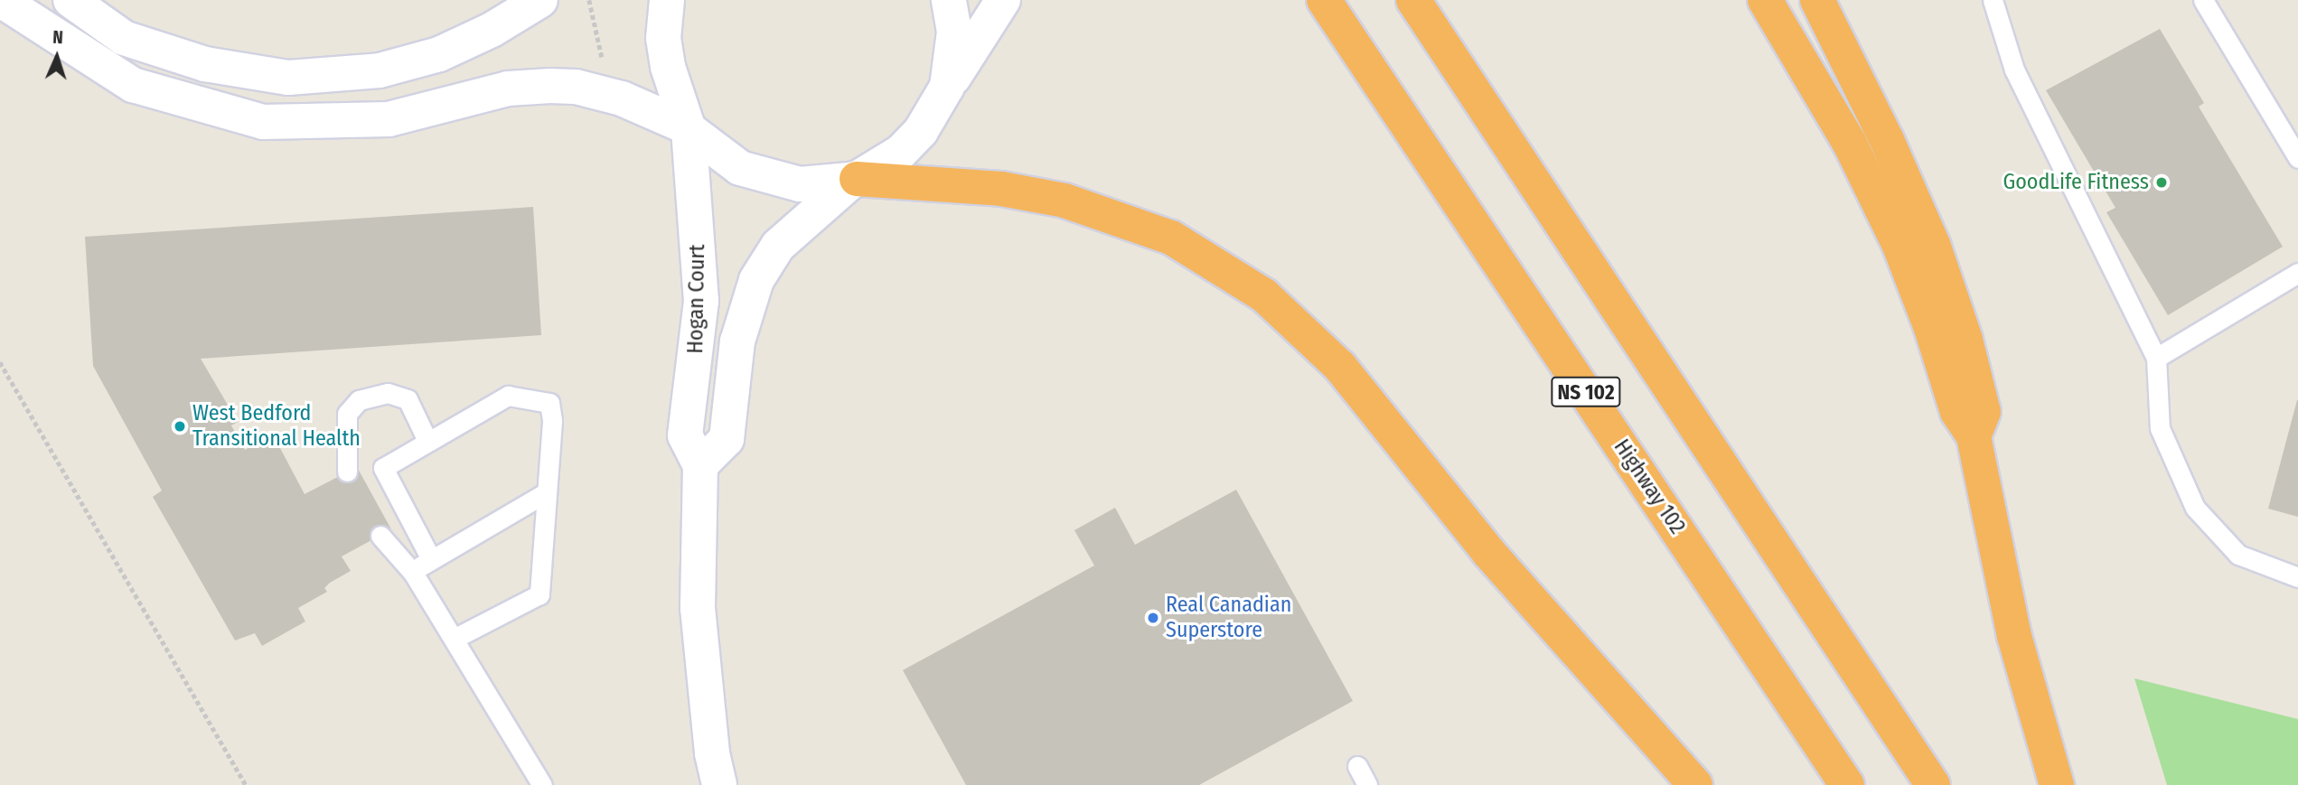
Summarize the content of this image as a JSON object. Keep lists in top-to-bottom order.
{
  "streets": {
    "highway": ["NS 102", "Highway 102"],
    "main road": ["Hogan Court"]
  },
  "places": ["GoodLife Fitness", "West Bedford Transitional Health", "Real Canadian Superstore"],
  "north": "top"
}
